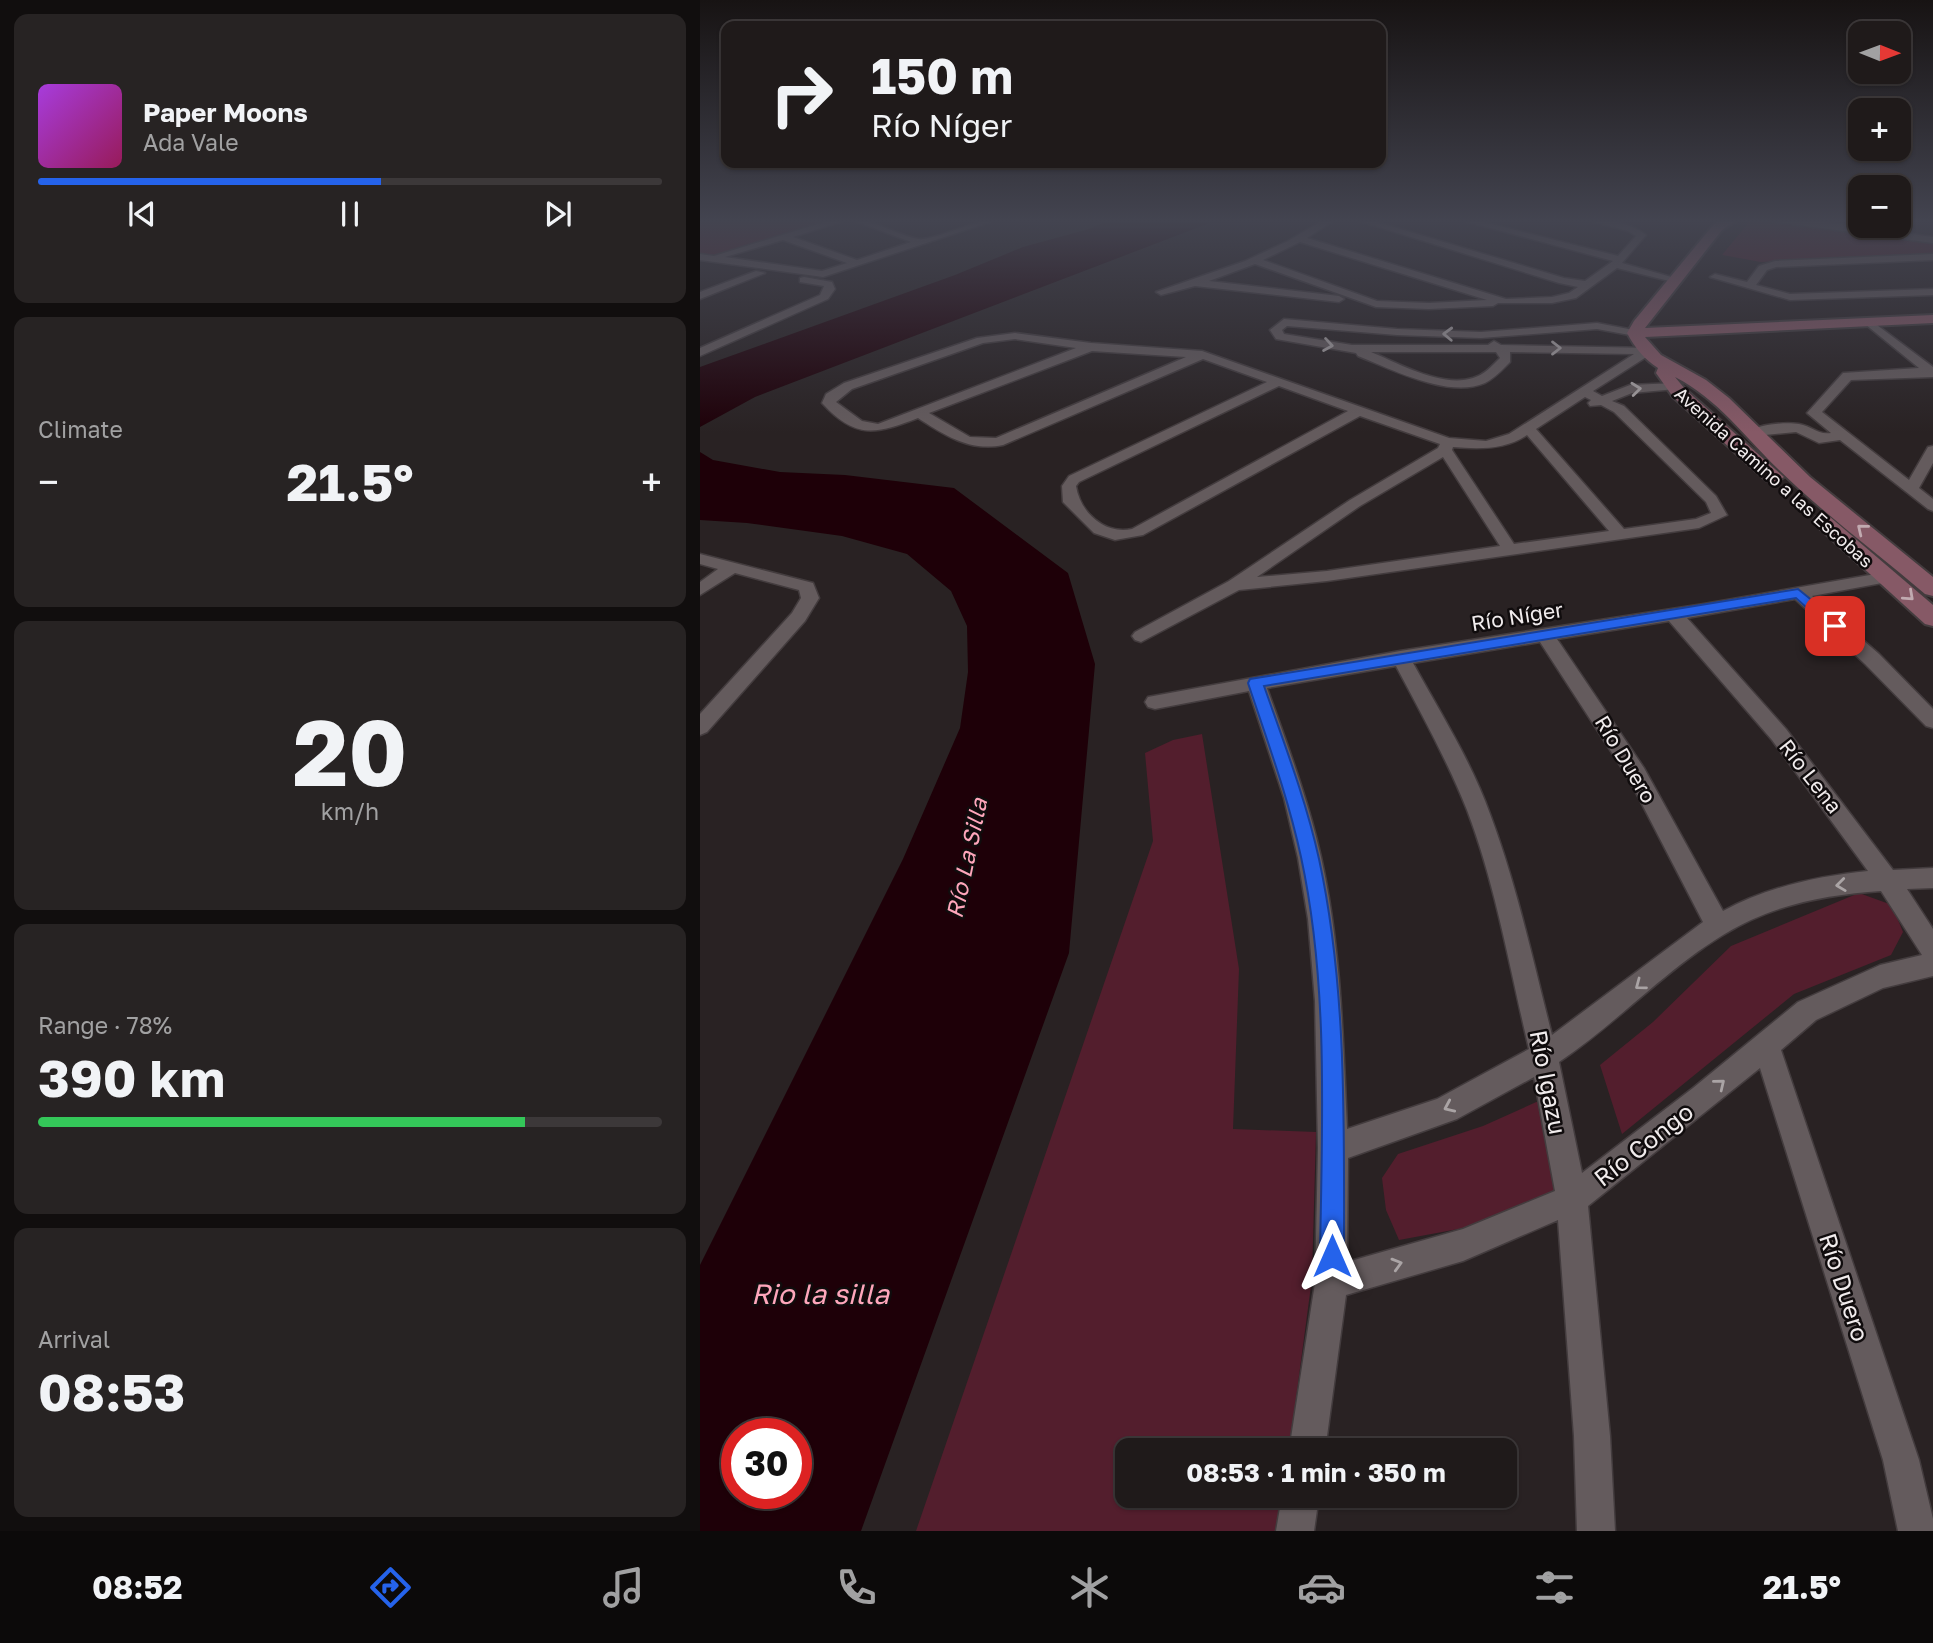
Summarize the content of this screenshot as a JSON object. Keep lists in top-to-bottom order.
{
  "streets": {
    "street": [
      "Avenida Camino a las Escobas",
      "Río Níger",
      "Río Duero",
      "Río Lena",
      "Río Igazu",
      "Río Congo"
    ]
  },
  "crossings": [
    ["Avenida Camino a las Escobas", "Río Níger"],
    ["Río Níger", "Río Duero"],
    ["Río Níger", "Río Lena"],
    ["Río Níger", "Río Igazu"],
    ["Río Duero", "Río Congo"],
    ["Río Igazu", "Río Congo"]
  ],
  "water": ["Río La Silla", "Rio la silla"],
  "north": "right",
  "page": {
    "map_buttons": ["+", "−"],
    "turn": ["150 m", "Río Níger"],
    "song": ["Paper Moons", "Ada Vale"],
    "tile": [
      "Climate",
      ["20", "km/h"],
      ["Range · 78%", "390 km"],
      ["Arrival", "08:53"]
    ],
    "heat": ["−", "21.5°", "+"],
    "limit": "30",
    "trip": "08:53 · 1 min · 350 m",
    "tabs": ["08:52", "21.5°"]
  }
}
